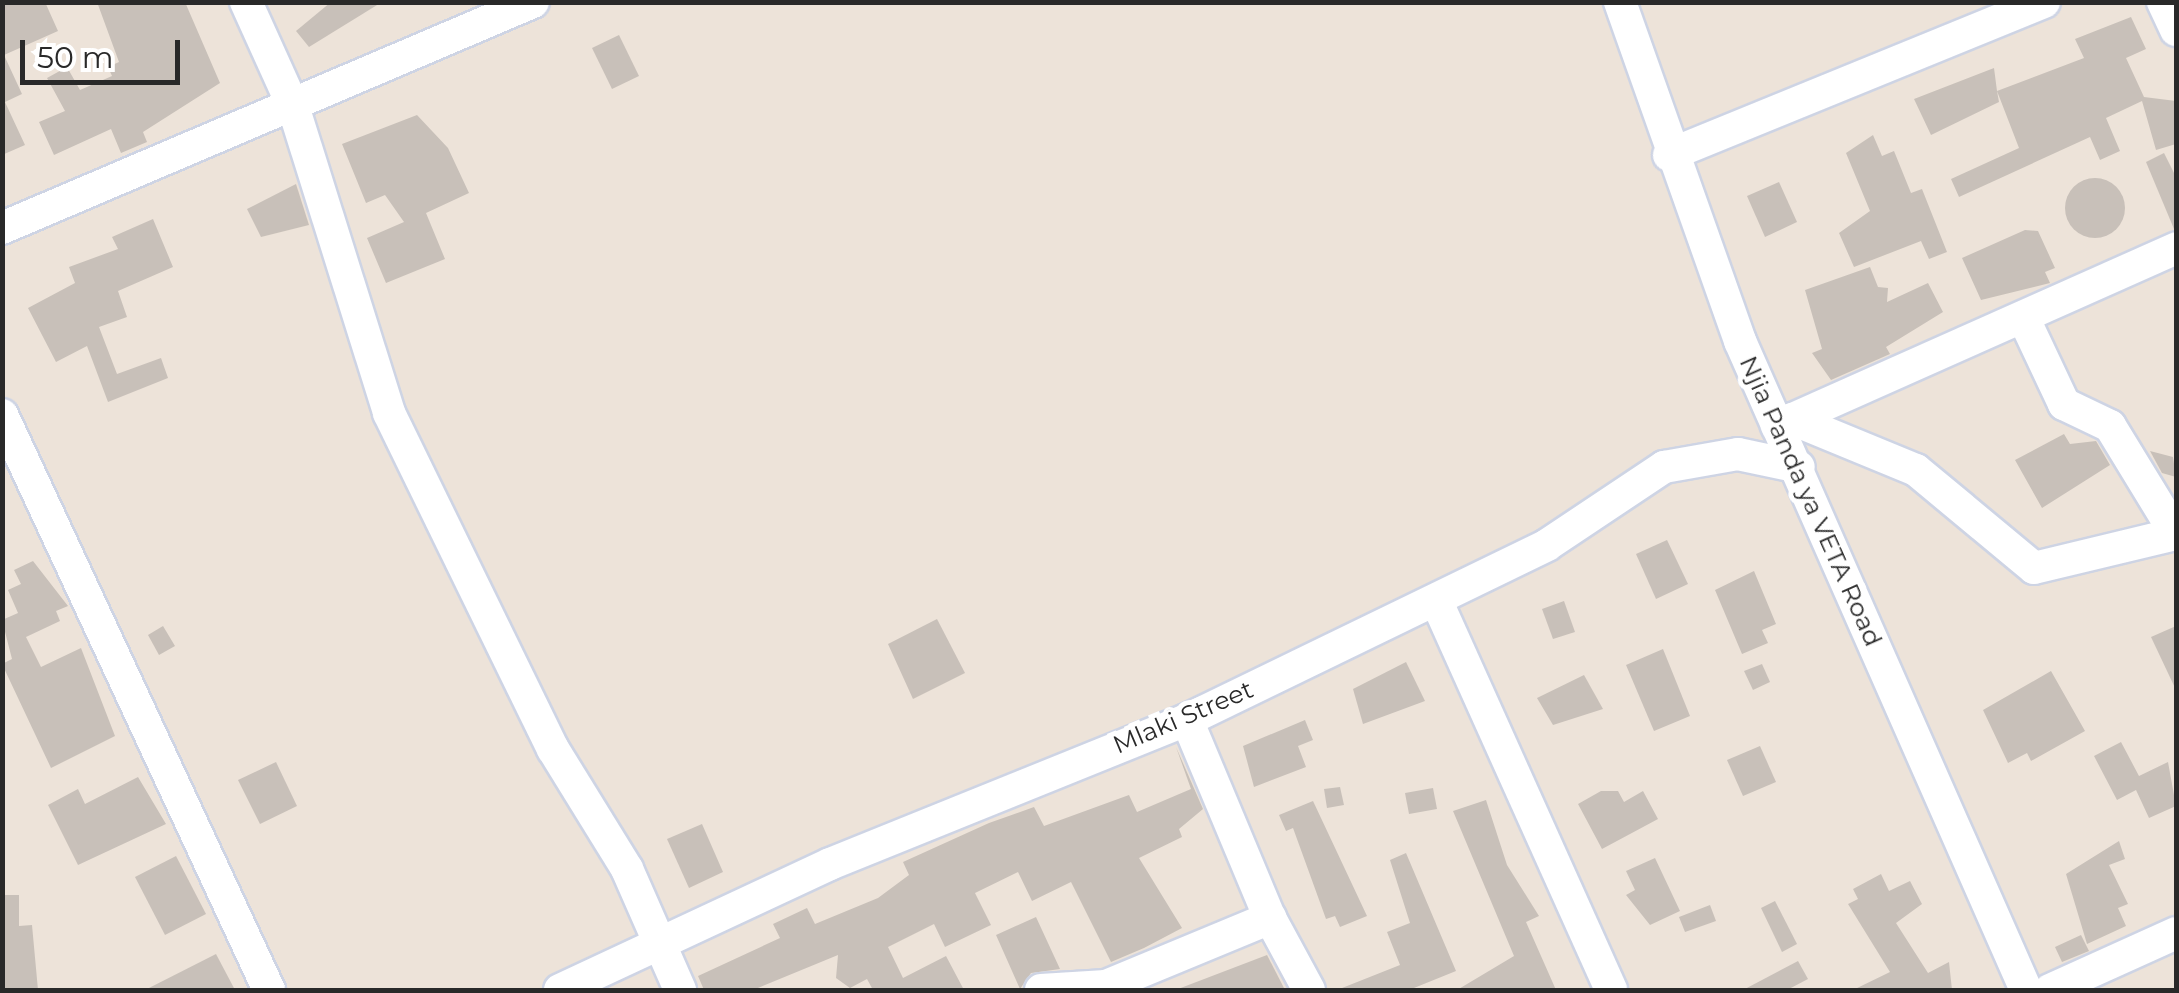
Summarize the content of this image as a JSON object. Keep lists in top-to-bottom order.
{
  "streets": {
    "street": ["Njia Panda ya VETA Road", "Mlaki Street"]
  },
  "crossings": [
    ["Njia Panda ya VETA Road", "Mlaki Street"]
  ],
  "scale_bar": "50 m"
}
